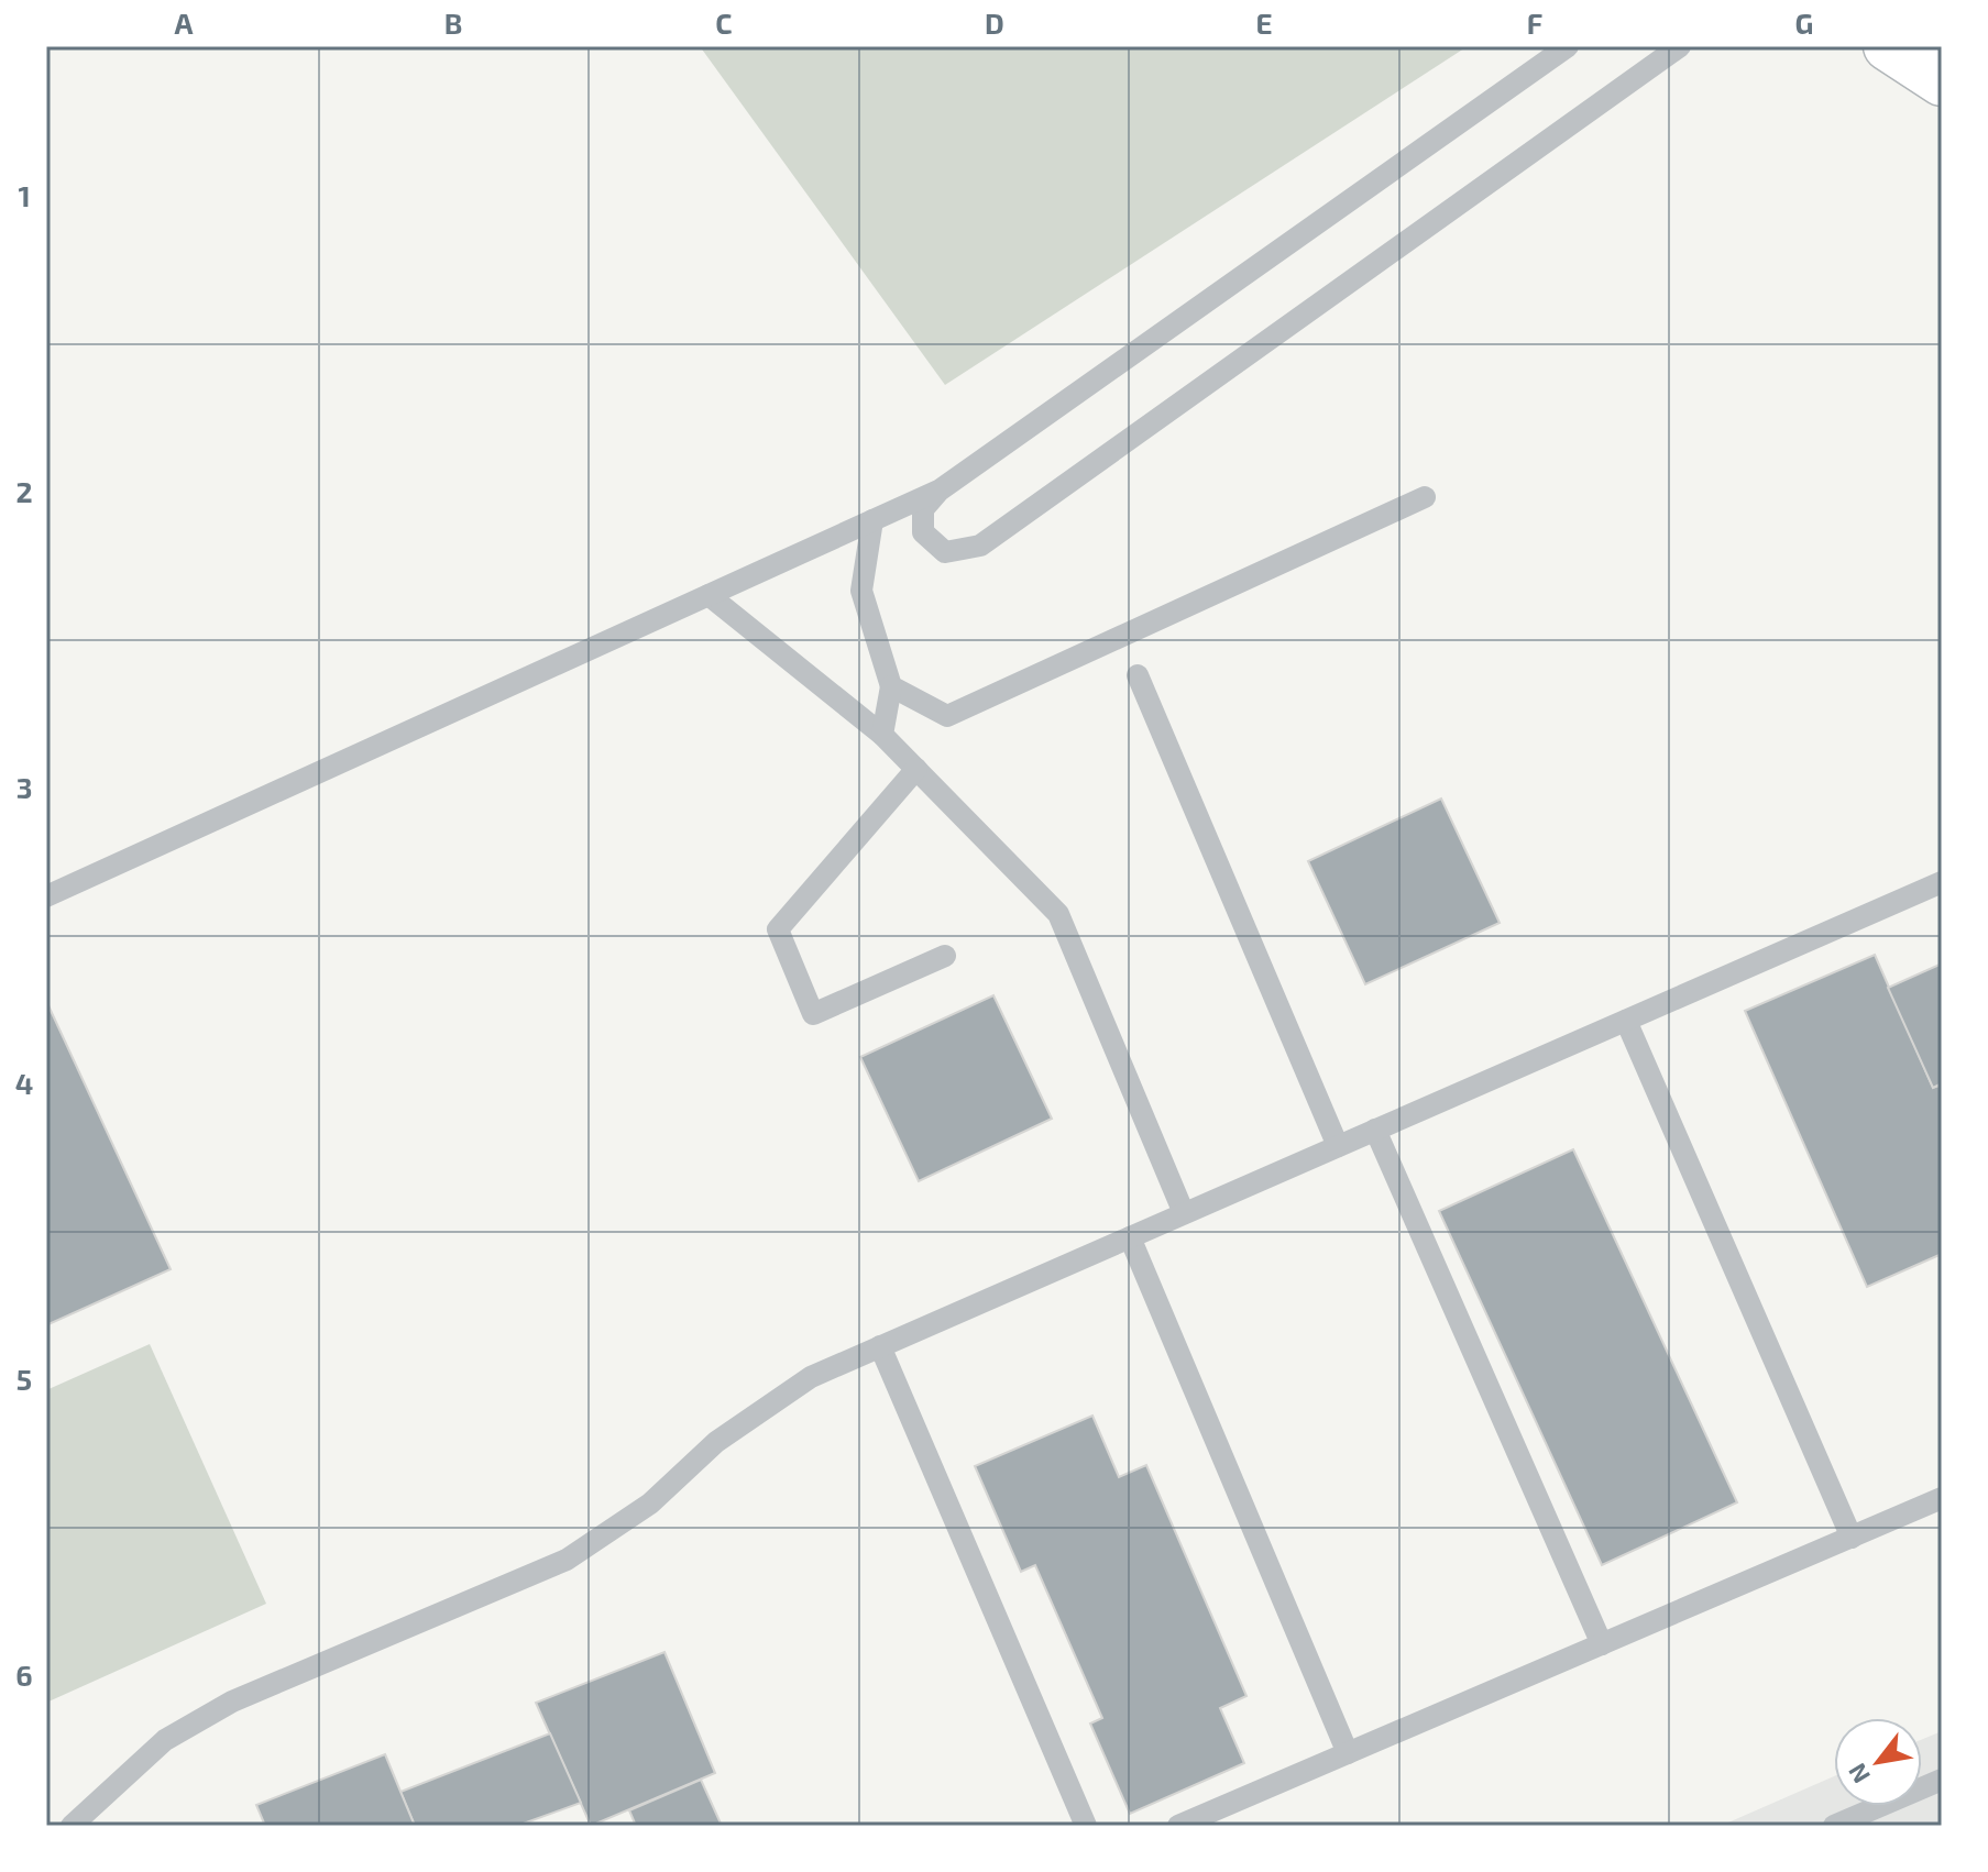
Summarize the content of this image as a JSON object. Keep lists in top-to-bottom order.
{
  "north": "bottom left",
  "grid": {
    "columns": [
      "A",
      "B",
      "C",
      "D",
      "E",
      "F",
      "G"
    ],
    "rows": [
      "1",
      "2",
      "3",
      "4",
      "5",
      "6"
    ]
  }
}
